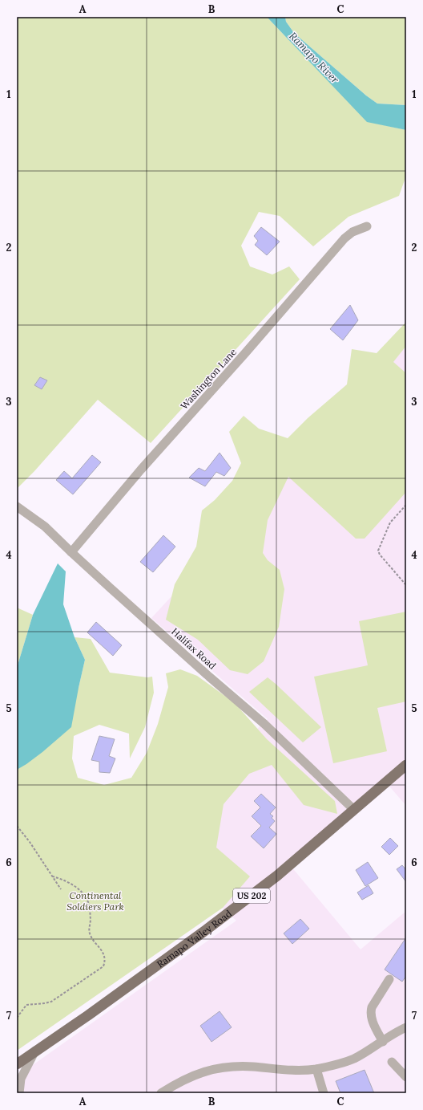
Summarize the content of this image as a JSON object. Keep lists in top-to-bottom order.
{
  "streets": {
    "main road": ["US 202", "Ramapo Valley Road"],
    "street": ["Washington Lane", "Halifax Road"]
  },
  "crossings": [
    ["Washington Lane", "Halifax Road"],
    ["Halifax Road", "Ramapo Valley Road"]
  ],
  "water": ["Ramapo River"],
  "parks": ["Continental Soldiers Park"],
  "grid": {
    "columns": ["A", "B", "C"],
    "rows": [
      "1",
      "2",
      "3",
      "4",
      "5",
      "6",
      "7"
    ]
  }
}
